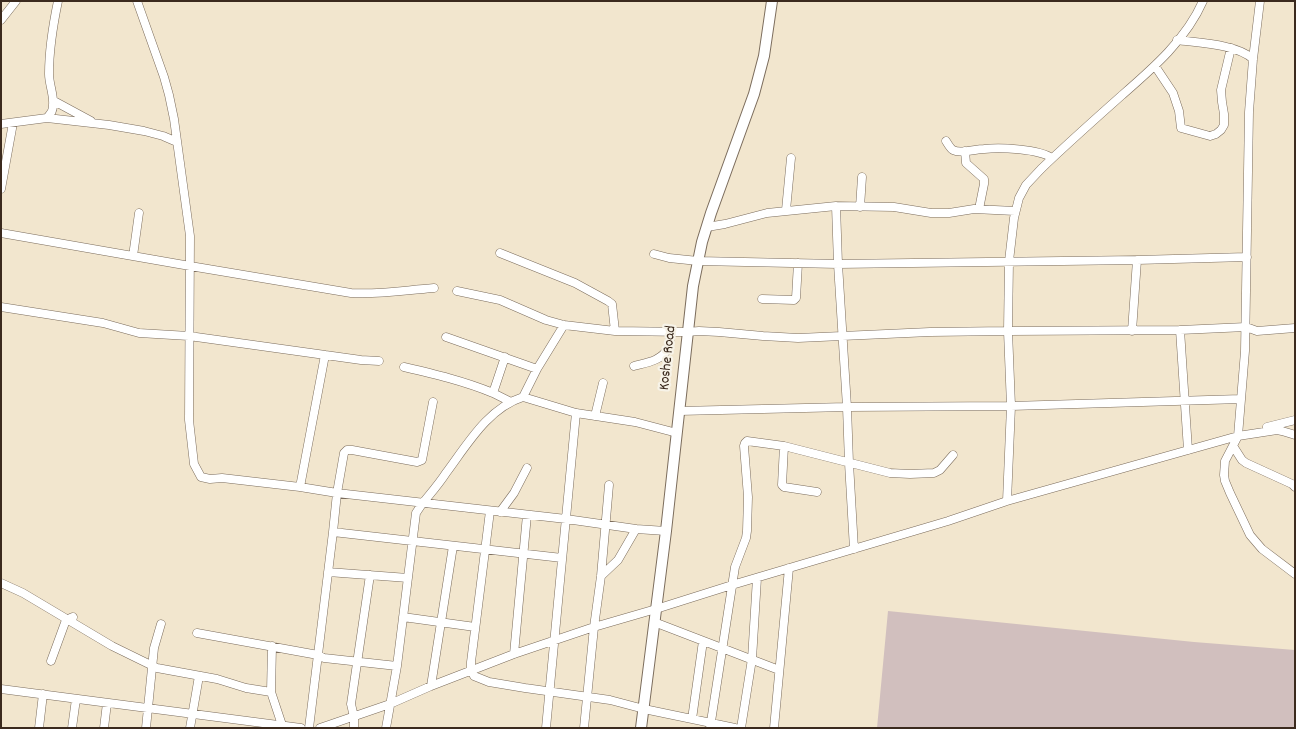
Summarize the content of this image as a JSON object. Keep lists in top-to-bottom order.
{
  "streets": {
    "main road": ["Koshe Road"]
  }
}
